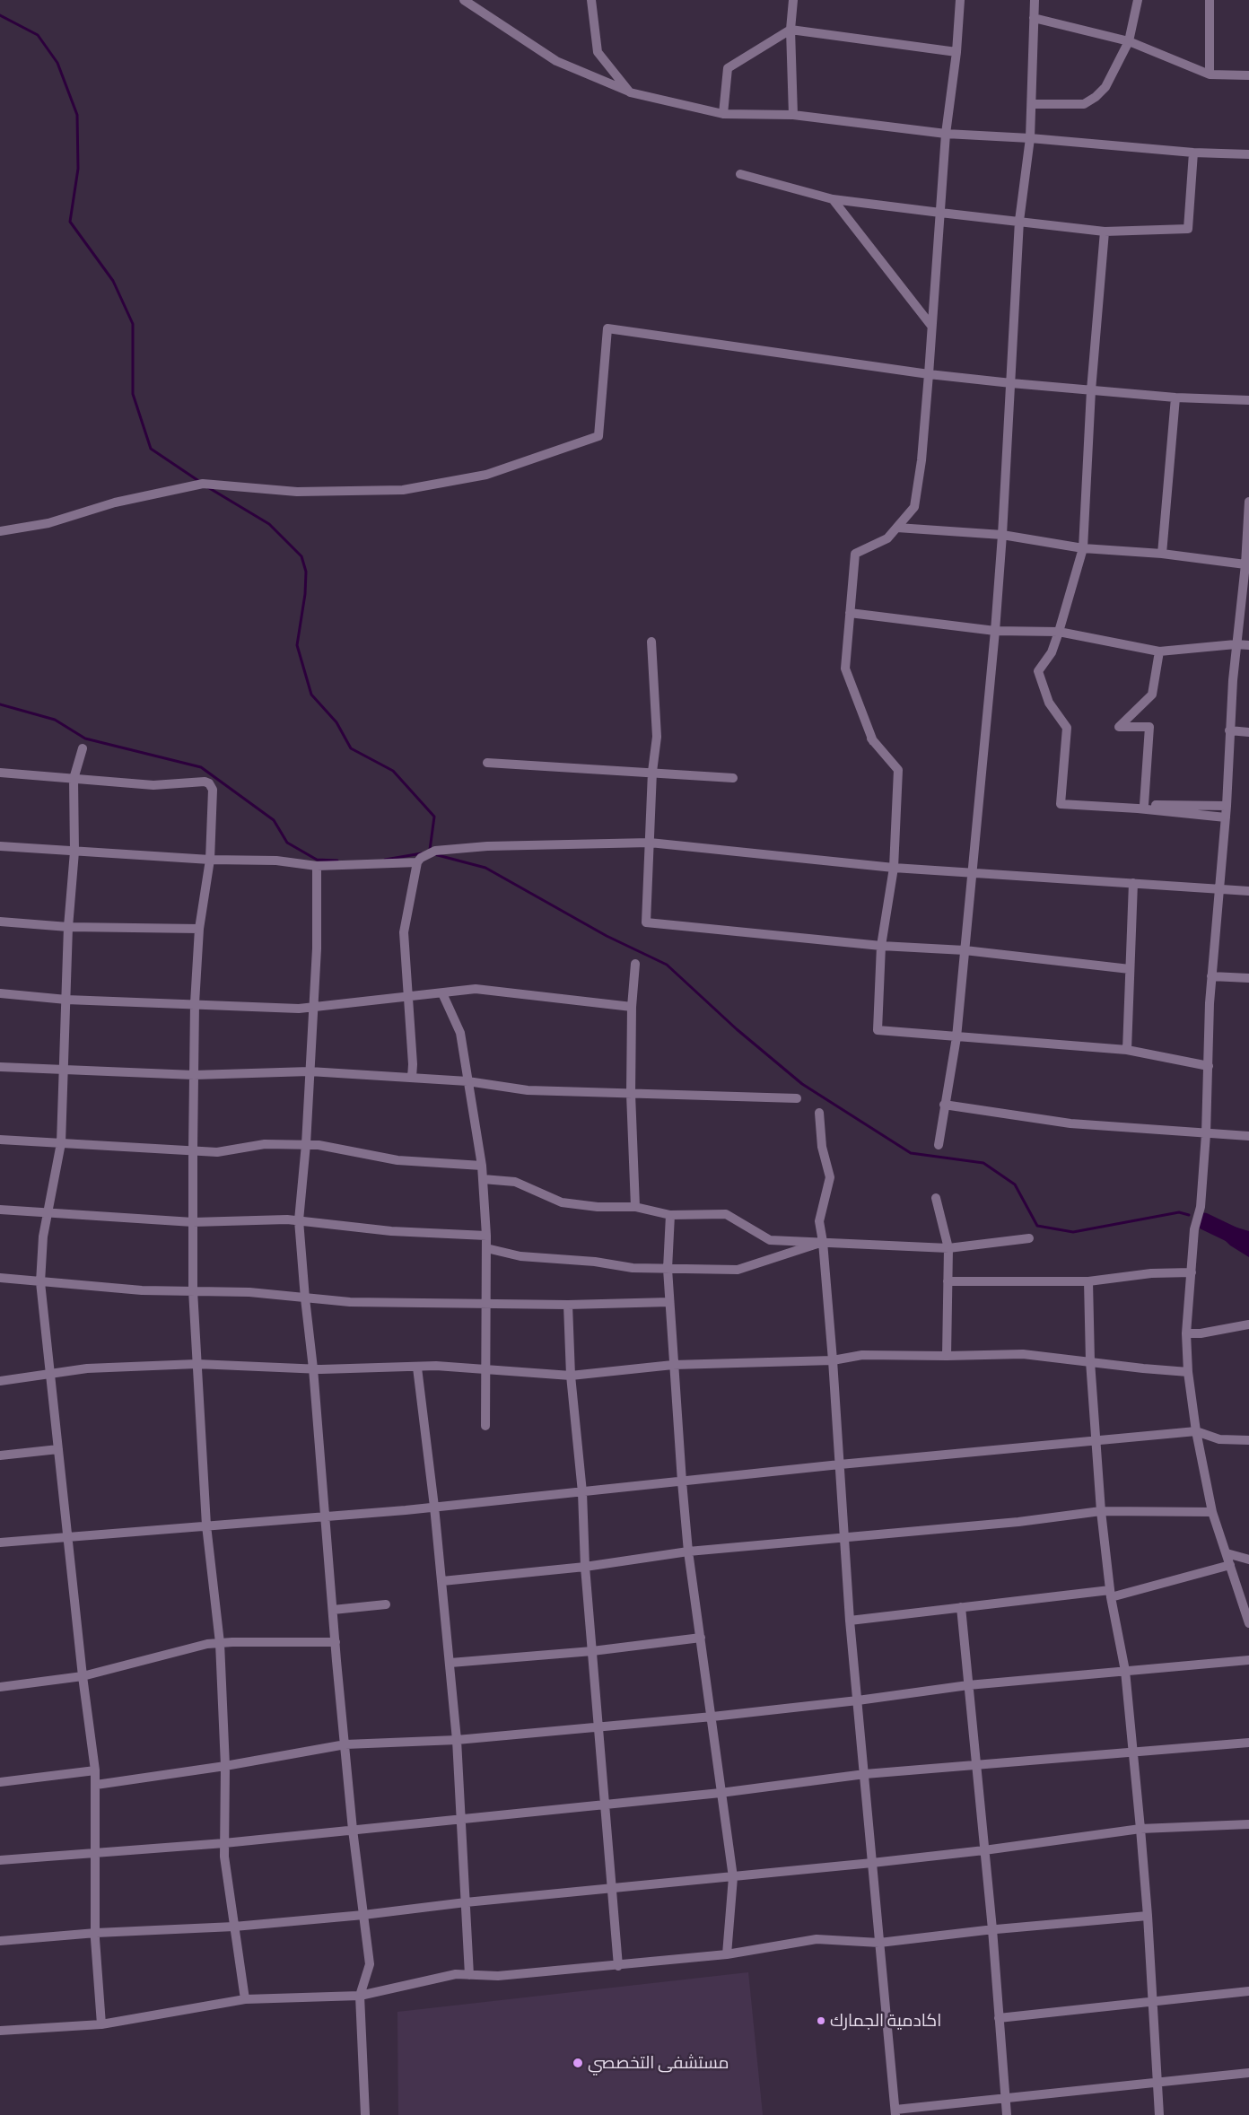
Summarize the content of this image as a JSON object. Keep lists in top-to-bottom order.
{
  "places": ["اكادمية الجمارك", "مستشفى التخصصي"]
}
